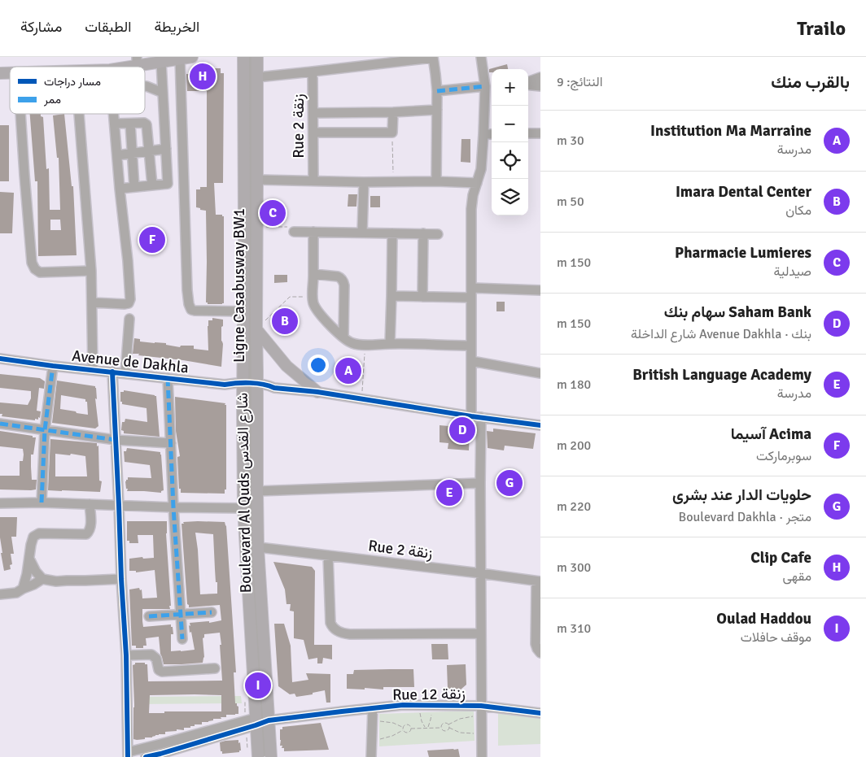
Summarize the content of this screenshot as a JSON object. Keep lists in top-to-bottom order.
{
  "streets": {
    "main road": ["Boulevard Al Quds شارع القدس"],
    "street": [
      "Rue 2 زنقة",
      "Ligne Casabusway BW1",
      "Avenue de Dakhla",
      "Rue 12 زنقة"
    ]
  },
  "crossings": [
    ["Rue 2 زنقة", "Boulevard Al Quds شارع القدس"],
    ["Ligne Casabusway BW1", "Avenue de Dakhla"],
    ["Ligne Casabusway BW1", "Boulevard Al Quds شارع القدس"],
    ["Ligne Casabusway BW1", "Rue 12 زنقة"],
    ["Avenue de Dakhla", "Boulevard Al Quds شارع القدس"],
    ["Boulevard Al Quds شارع القدس", "Rue 12 زنقة"]
  ],
  "legend": ["مسار دراجات", "ممر"],
  "page": {
    "header": "Trailo",
    "nav": ["الخريطة", "الطبقات", "مشاركة"],
    "heading": ["بالقرب منك", "النتائج: 9"],
    "pins": [
      "H",
      "C",
      "F",
      "B",
      "A",
      "D",
      "G",
      "E",
      "I"
    ],
    "map_buttons": ["+", "−"],
    "list": [
      {
        "mark": "A",
        "name": "Institution Ma Marraine",
        "note": "مدرسة",
        "value": "30 m"
      },
      {
        "mark": "B",
        "name": "Imara Dental Center",
        "note": "مكان",
        "value": "50 m"
      },
      {
        "mark": "C",
        "name": "Pharmacie Lumieres",
        "note": "صيدلية",
        "value": "150 m"
      },
      {
        "mark": "D",
        "name": "Saham Bank سهام بنك",
        "note": "بنك · Avenue Dakhla شارع الداخلة",
        "value": "150 m"
      },
      {
        "mark": "E",
        "name": "British Language Academy",
        "note": "مدرسة",
        "value": "180 m"
      },
      {
        "mark": "F",
        "name": "Acima آسيما",
        "note": "سوبرماركت",
        "value": "200 m"
      },
      {
        "mark": "G",
        "name": "حلويات الدار عند بشرى",
        "note": "متجر · Boulevard Dakhla",
        "value": "220 m"
      },
      {
        "mark": "H",
        "name": "Clip Cafe",
        "note": "مقهى",
        "value": "300 m"
      },
      {
        "mark": "I",
        "name": "Oulad Haddou",
        "note": "موقف حافلات",
        "value": "310 m"
      }
    ]
  }
}
